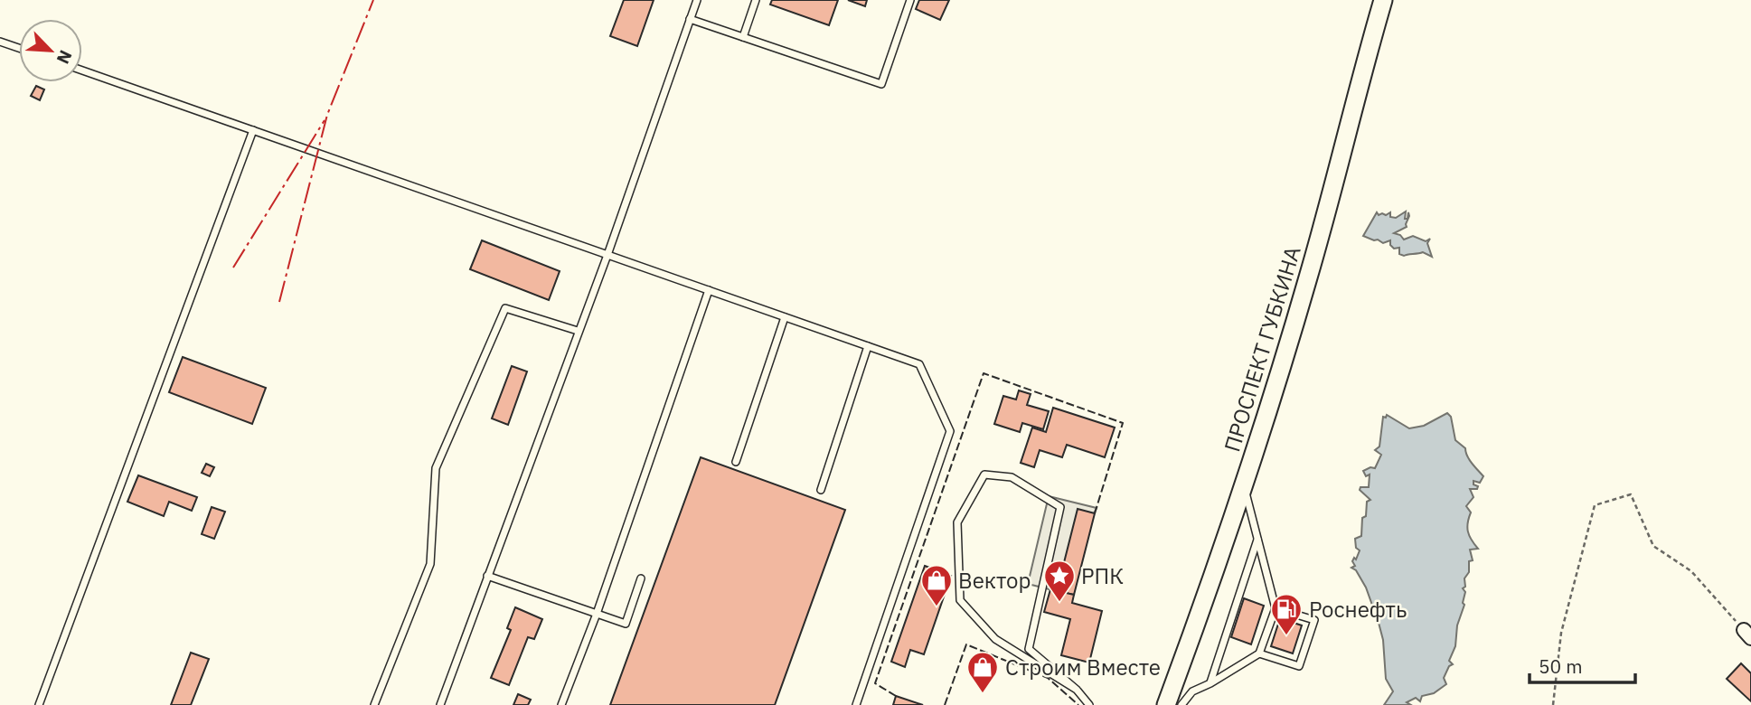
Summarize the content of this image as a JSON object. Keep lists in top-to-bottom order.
{
  "streets": {
    "street": ["ПРОСПЕКТ ГУБКИНА"]
  },
  "places": {
    "place": ["РПК"],
    "shop": ["Вектор", "Строим Вместе"],
    "fuel station": ["Роснефть"]
  },
  "scale_bar": "50 m",
  "north": "bottom right"
}
